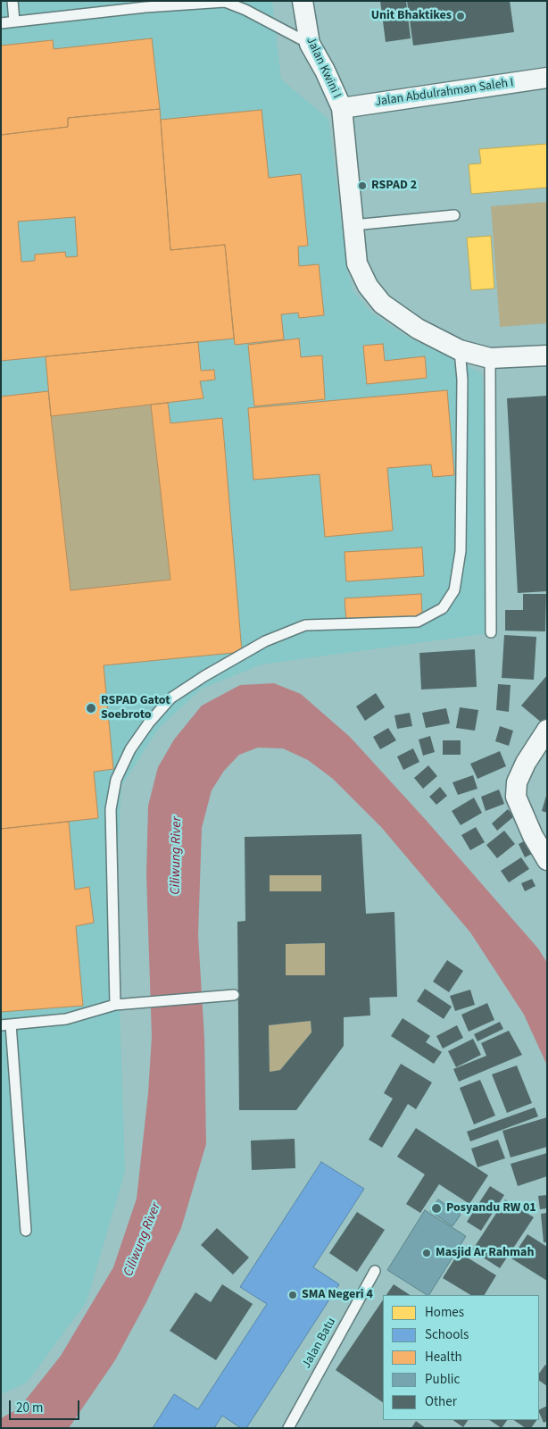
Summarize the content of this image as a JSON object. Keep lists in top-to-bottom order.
{
  "streets": {
    "street": ["Jalan Kwini I", "Jalan Abdulrahman Saleh I"],
    "lane": ["Jalan Batu"]
  },
  "crossings": [
    ["Jalan Kwini I", "Jalan Abdulrahman Saleh I"]
  ],
  "water": ["Ciliwung River"],
  "places": [
    "Unit Bhaktikes",
    "RSPAD 2",
    "RSPAD Gatot Soebroto",
    "Posyandu RW 01",
    "Masjid Ar Rahmah",
    "SMA Negeri 4"
  ],
  "legend": [
    "Homes",
    "Schools",
    "Health",
    "Public",
    "Other"
  ],
  "scale_bar": "20 m"
}
